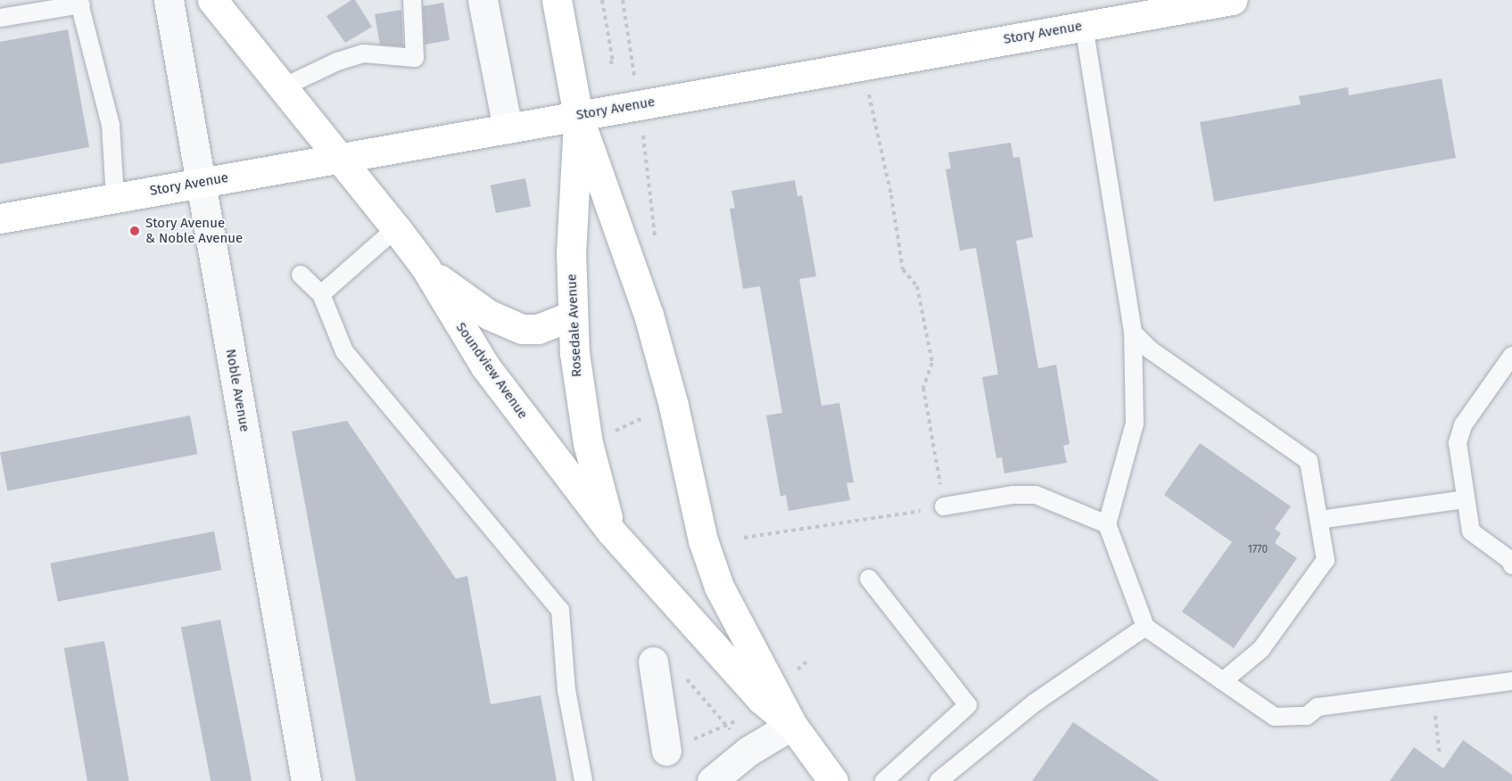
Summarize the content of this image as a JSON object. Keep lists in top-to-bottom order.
{
  "streets": {
    "main road": ["Story Avenue", "Rosedale Avenue", "Soundview Avenue"],
    "street": ["Noble Avenue"]
  },
  "crossings": [
    ["Story Avenue", "Rosedale Avenue"],
    ["Story Avenue", "Soundview Avenue"],
    ["Story Avenue", "Noble Avenue"],
    ["Rosedale Avenue", "Soundview Avenue"]
  ],
  "places": ["Story Avenue & Noble Avenue"],
  "house_numbers": ["1770"]
}
